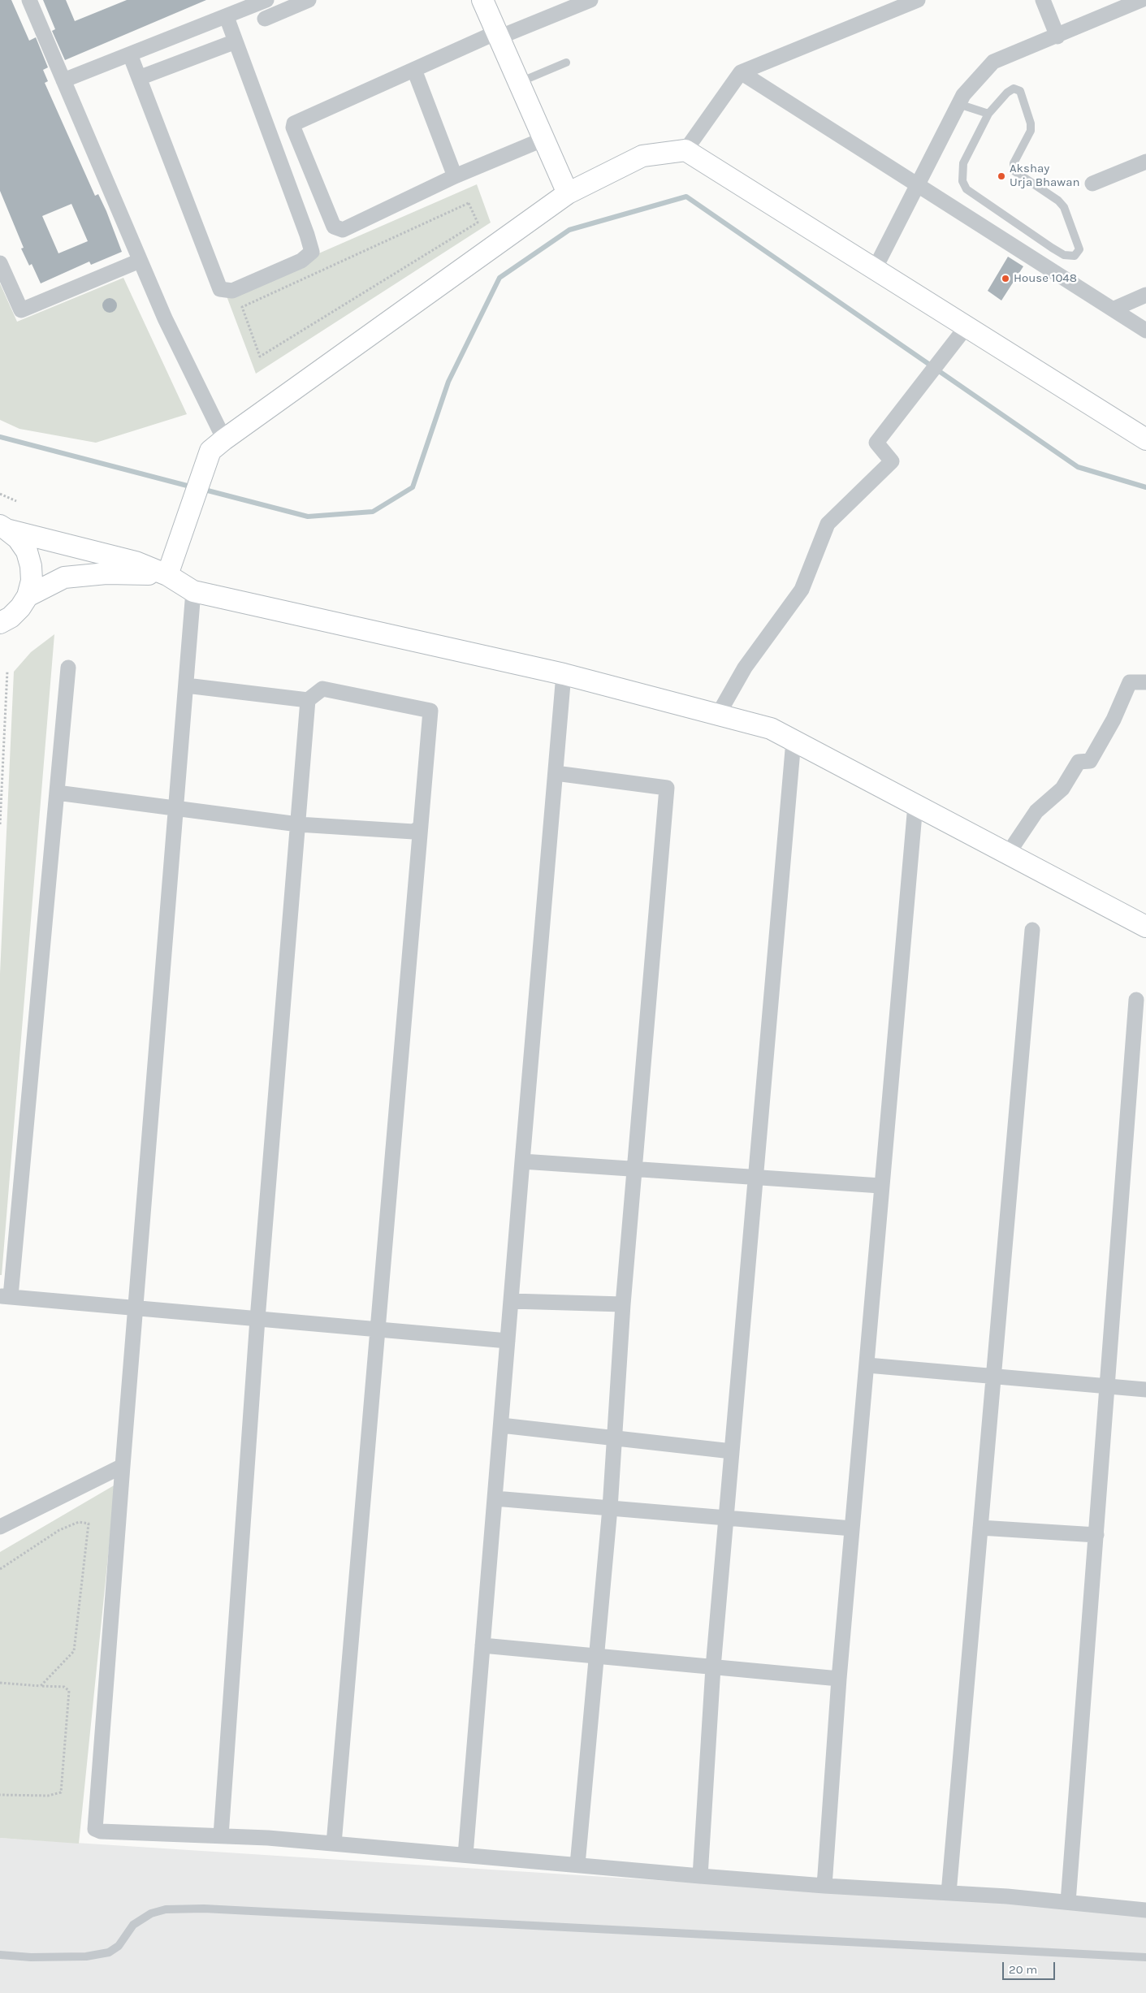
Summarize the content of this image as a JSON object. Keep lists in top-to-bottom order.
{
  "places": ["Akshay Urja Bhawan", "House 1048"],
  "scale_bar": "20 m"
}
